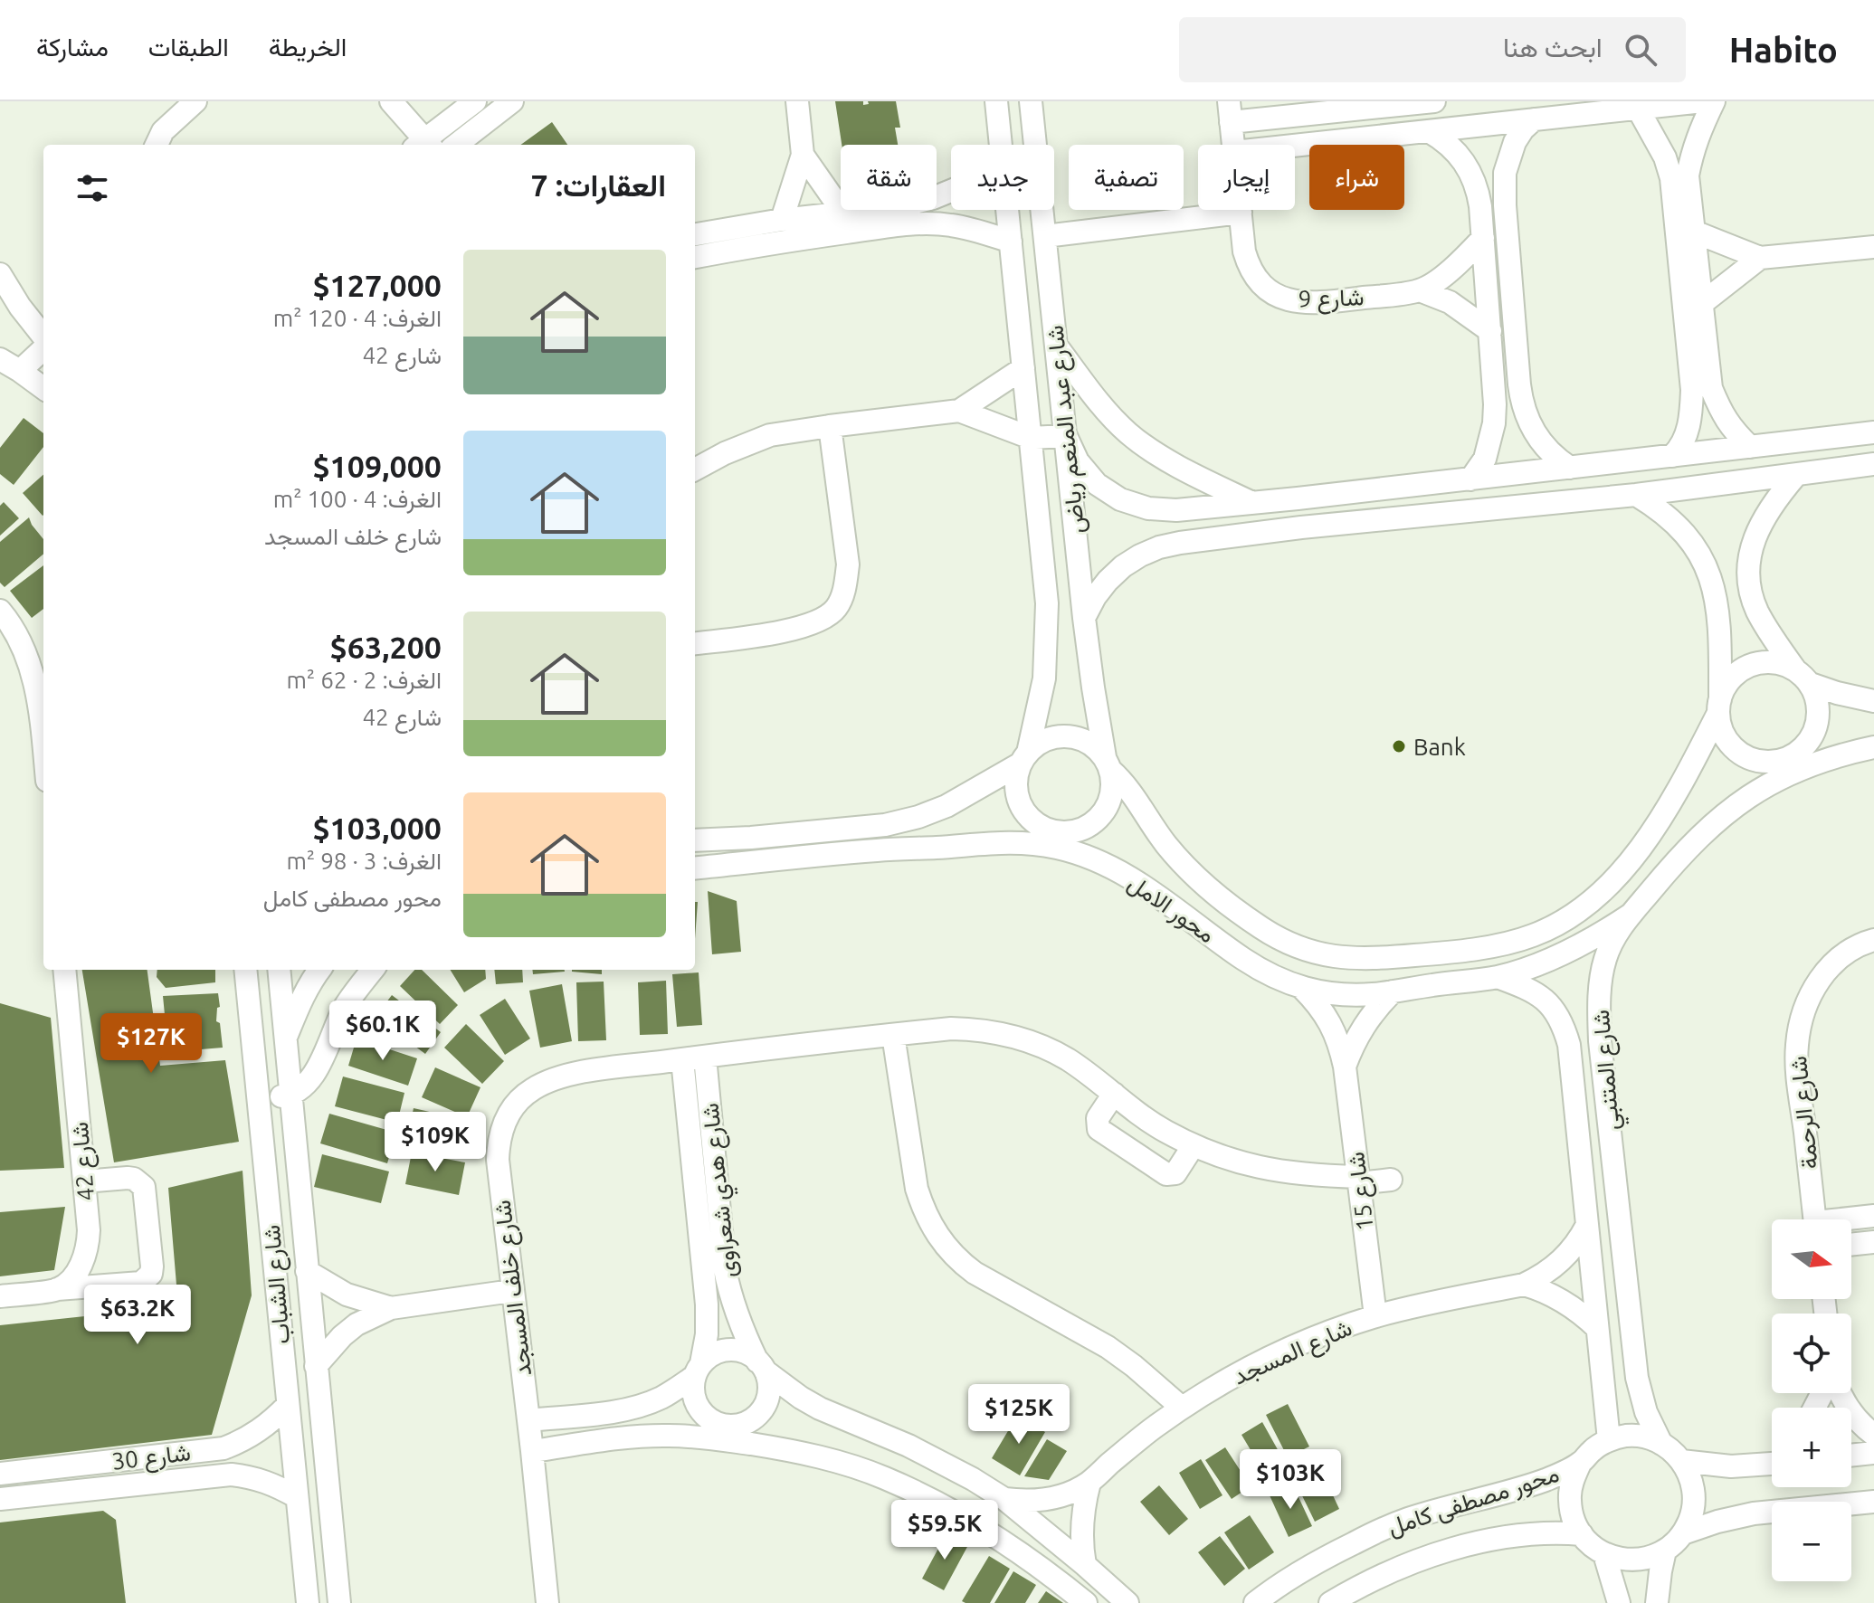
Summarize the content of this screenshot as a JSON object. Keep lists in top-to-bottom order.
{
  "streets": {
    "street": [
      "شارع 9",
      "شارع عبد المنعم رياض",
      "محور الامل",
      "شارع المتنبي",
      "شارع الرحمة",
      "شارع 42",
      "شارع هدي شعراوى",
      "شارع 15",
      "شارع الشباب",
      "شارع خلف المسجد",
      "شارع المسجد",
      "شارع 30",
      "محور مصطفى كامل"
    ]
  },
  "crossings": [
    ["محور الامل", "شارع المتنبي"],
    ["محور الامل", "شارع 15"],
    ["شارع المتنبي", "شارع المسجد"],
    ["شارع المتنبي", "محور مصطفى كامل"],
    ["شارع هدي شعراوى", "شارع خلف المسجد"],
    ["شارع 15", "شارع خلف المسجد"],
    ["شارع 15", "شارع المسجد"],
    ["شارع الشباب", "شارع 30"]
  ],
  "places": ["Bank"],
  "north": "right",
  "page": {
    "header": "Habito",
    "search": "ابحث هنا",
    "nav": ["الخريطة", "الطبقات", "مشاركة"],
    "chip": [
      "شراء",
      "إيجار",
      "تصفية",
      "جديد",
      "شقة"
    ],
    "heading": "العقارات: 7",
    "list": [
      {
        "name": "$127,000",
        "note": "الغرف: 4 · 120 m² · شارع 42"
      },
      {
        "name": "$109,000",
        "note": "الغرف: 4 · 100 m² · شارع خلف المسجد"
      },
      {
        "name": "$63,200",
        "note": "الغرف: 2 · 62 m² · شارع 42"
      },
      {
        "name": "$103,000",
        "note": "الغرف: 3 · 98 m² · محور مصطفى كامل"
      }
    ],
    "price": [
      "$60.1K",
      "$127K",
      "$109K",
      "$63.2K",
      "$125K",
      "$103K",
      "$59.5K"
    ],
    "map_buttons": ["+", "−"]
  }
}
